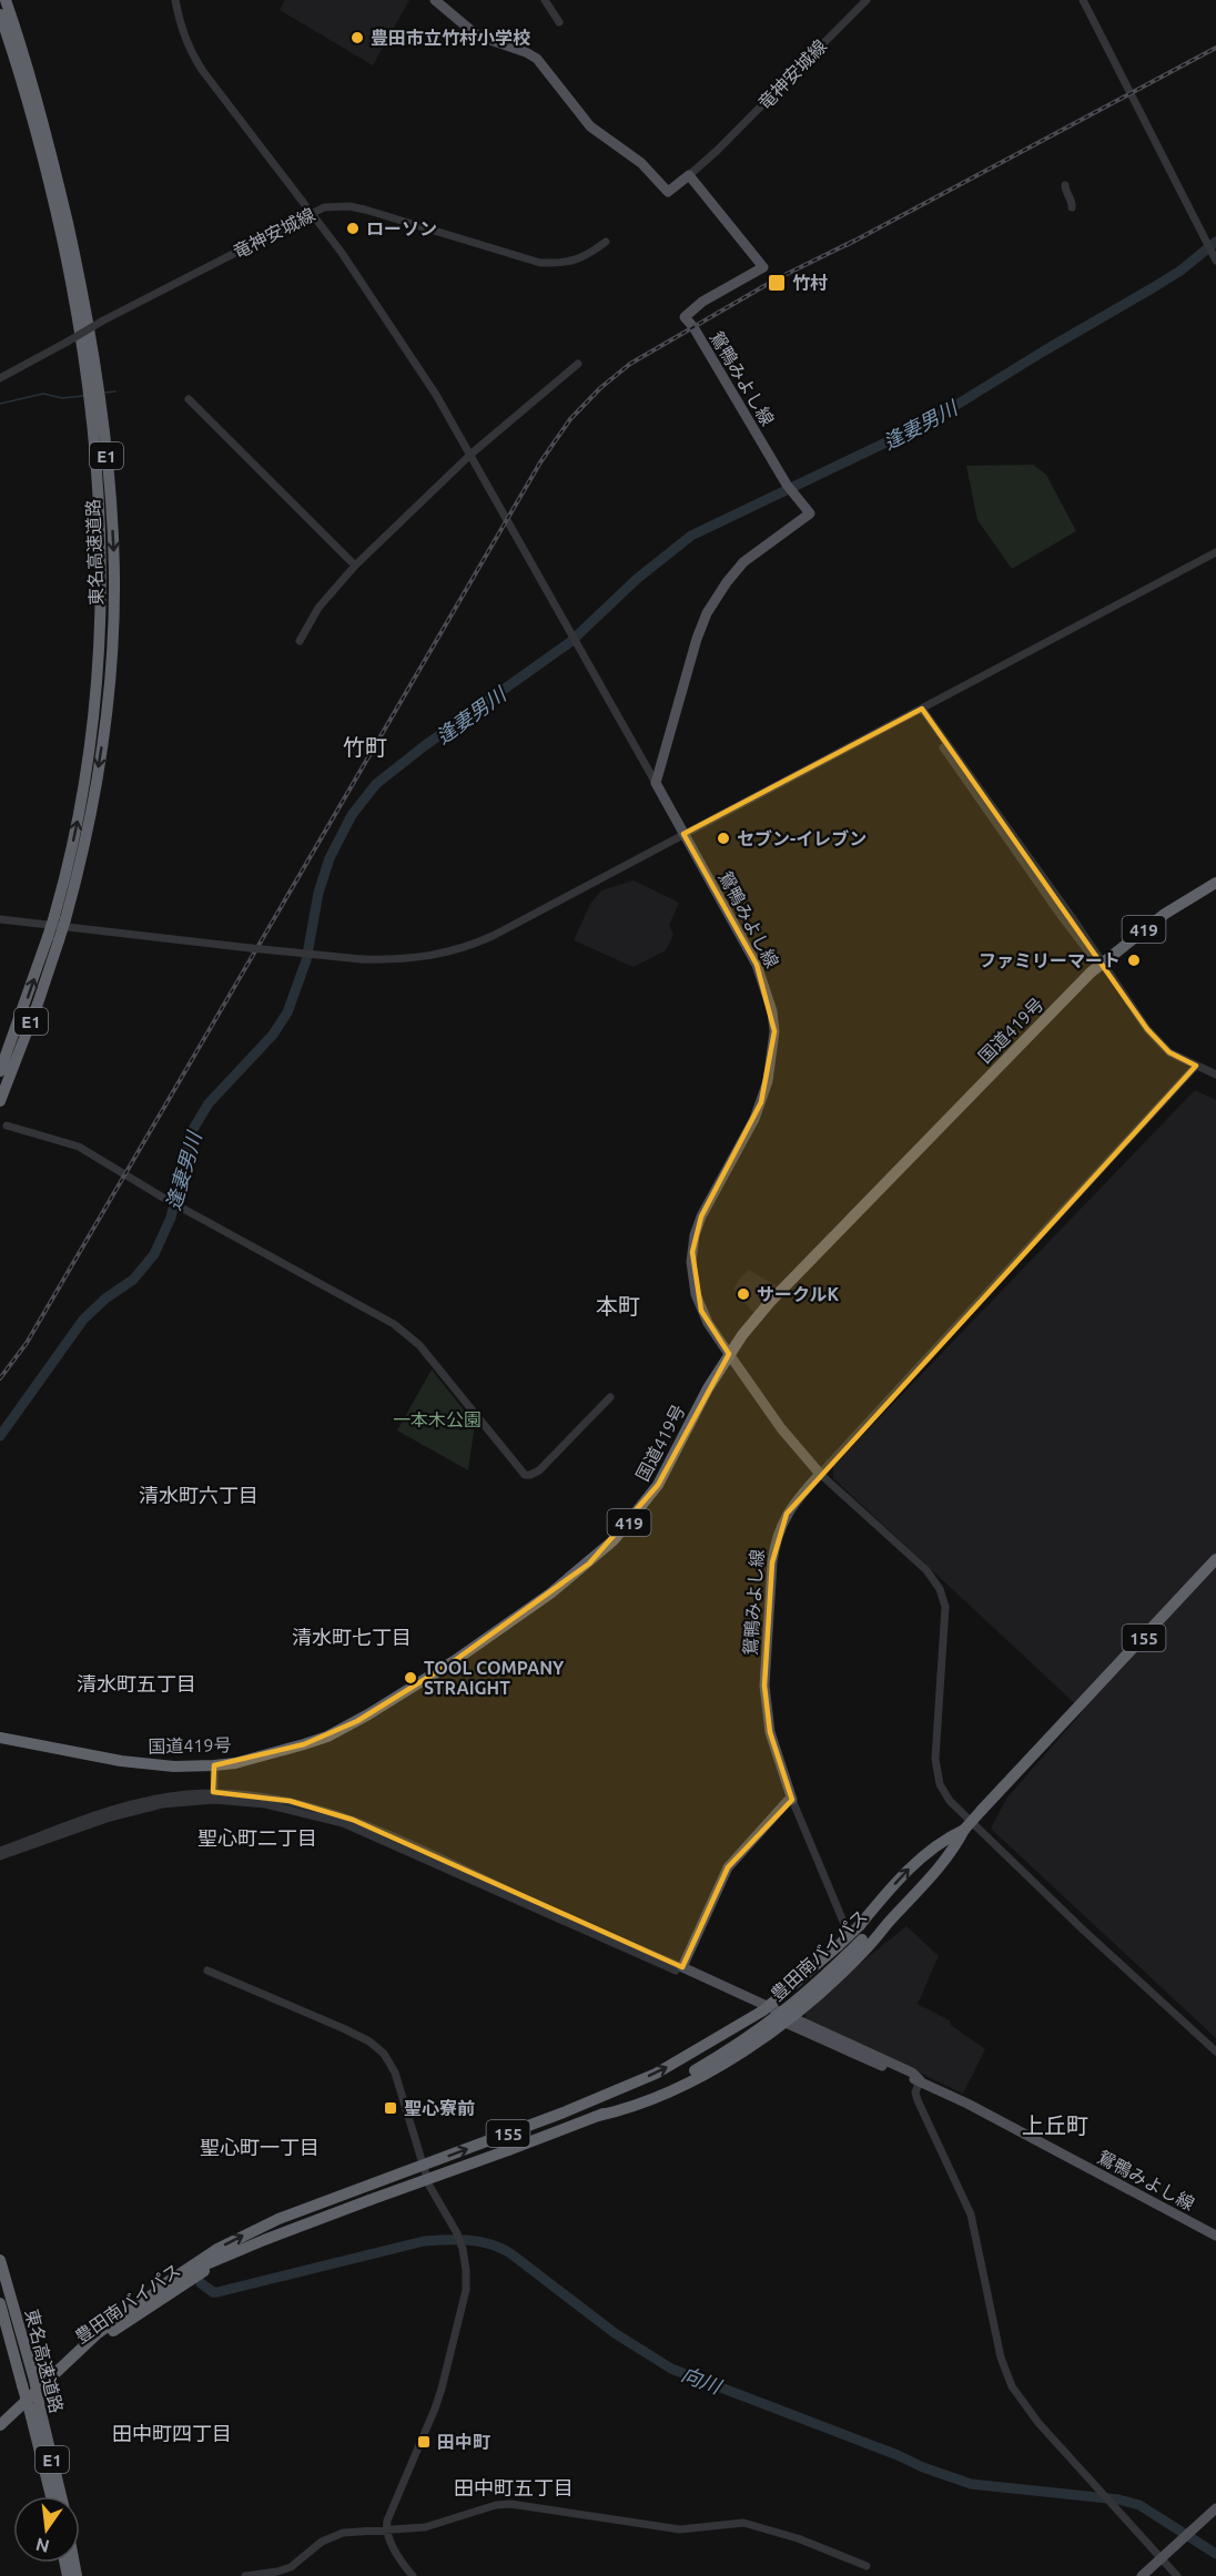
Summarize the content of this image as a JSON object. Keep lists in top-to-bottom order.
{
  "streets": {
    "highway": [
      "E1",
      "東名高速道路",
      "419",
      "国道419号",
      "155",
      "豊田南バイパス"
    ],
    "main road": ["鴛鴨みよし線"],
    "street": ["竜神安城線"]
  },
  "crossings": [
    ["竜神安城線", "鴛鴨みよし線"],
    ["鴛鴨みよし線", "国道419号"],
    ["鴛鴨みよし線", "155"],
    ["155", "豊田南バイパス"]
  ],
  "districts": [
    "竹町",
    "本町",
    "清水町六丁目",
    "清水町七丁目",
    "清水町五丁目",
    "聖心町二丁目",
    "上丘町",
    "聖心町一丁目",
    "田中町四丁目",
    "田中町五丁目"
  ],
  "water": ["逢妻男川", "向川"],
  "parks": ["一本木公園"],
  "places": {
    "other": [
      "豊田市立竹村小学校",
      "ローソン",
      "セブン-イレブン",
      "ファミリーマート",
      "サークルK",
      "TOOL COMPANY STRAIGHT"
    ],
    "transit": ["竹村", "聖心寮前", "田中町"]
  },
  "north": "bottom"
}
